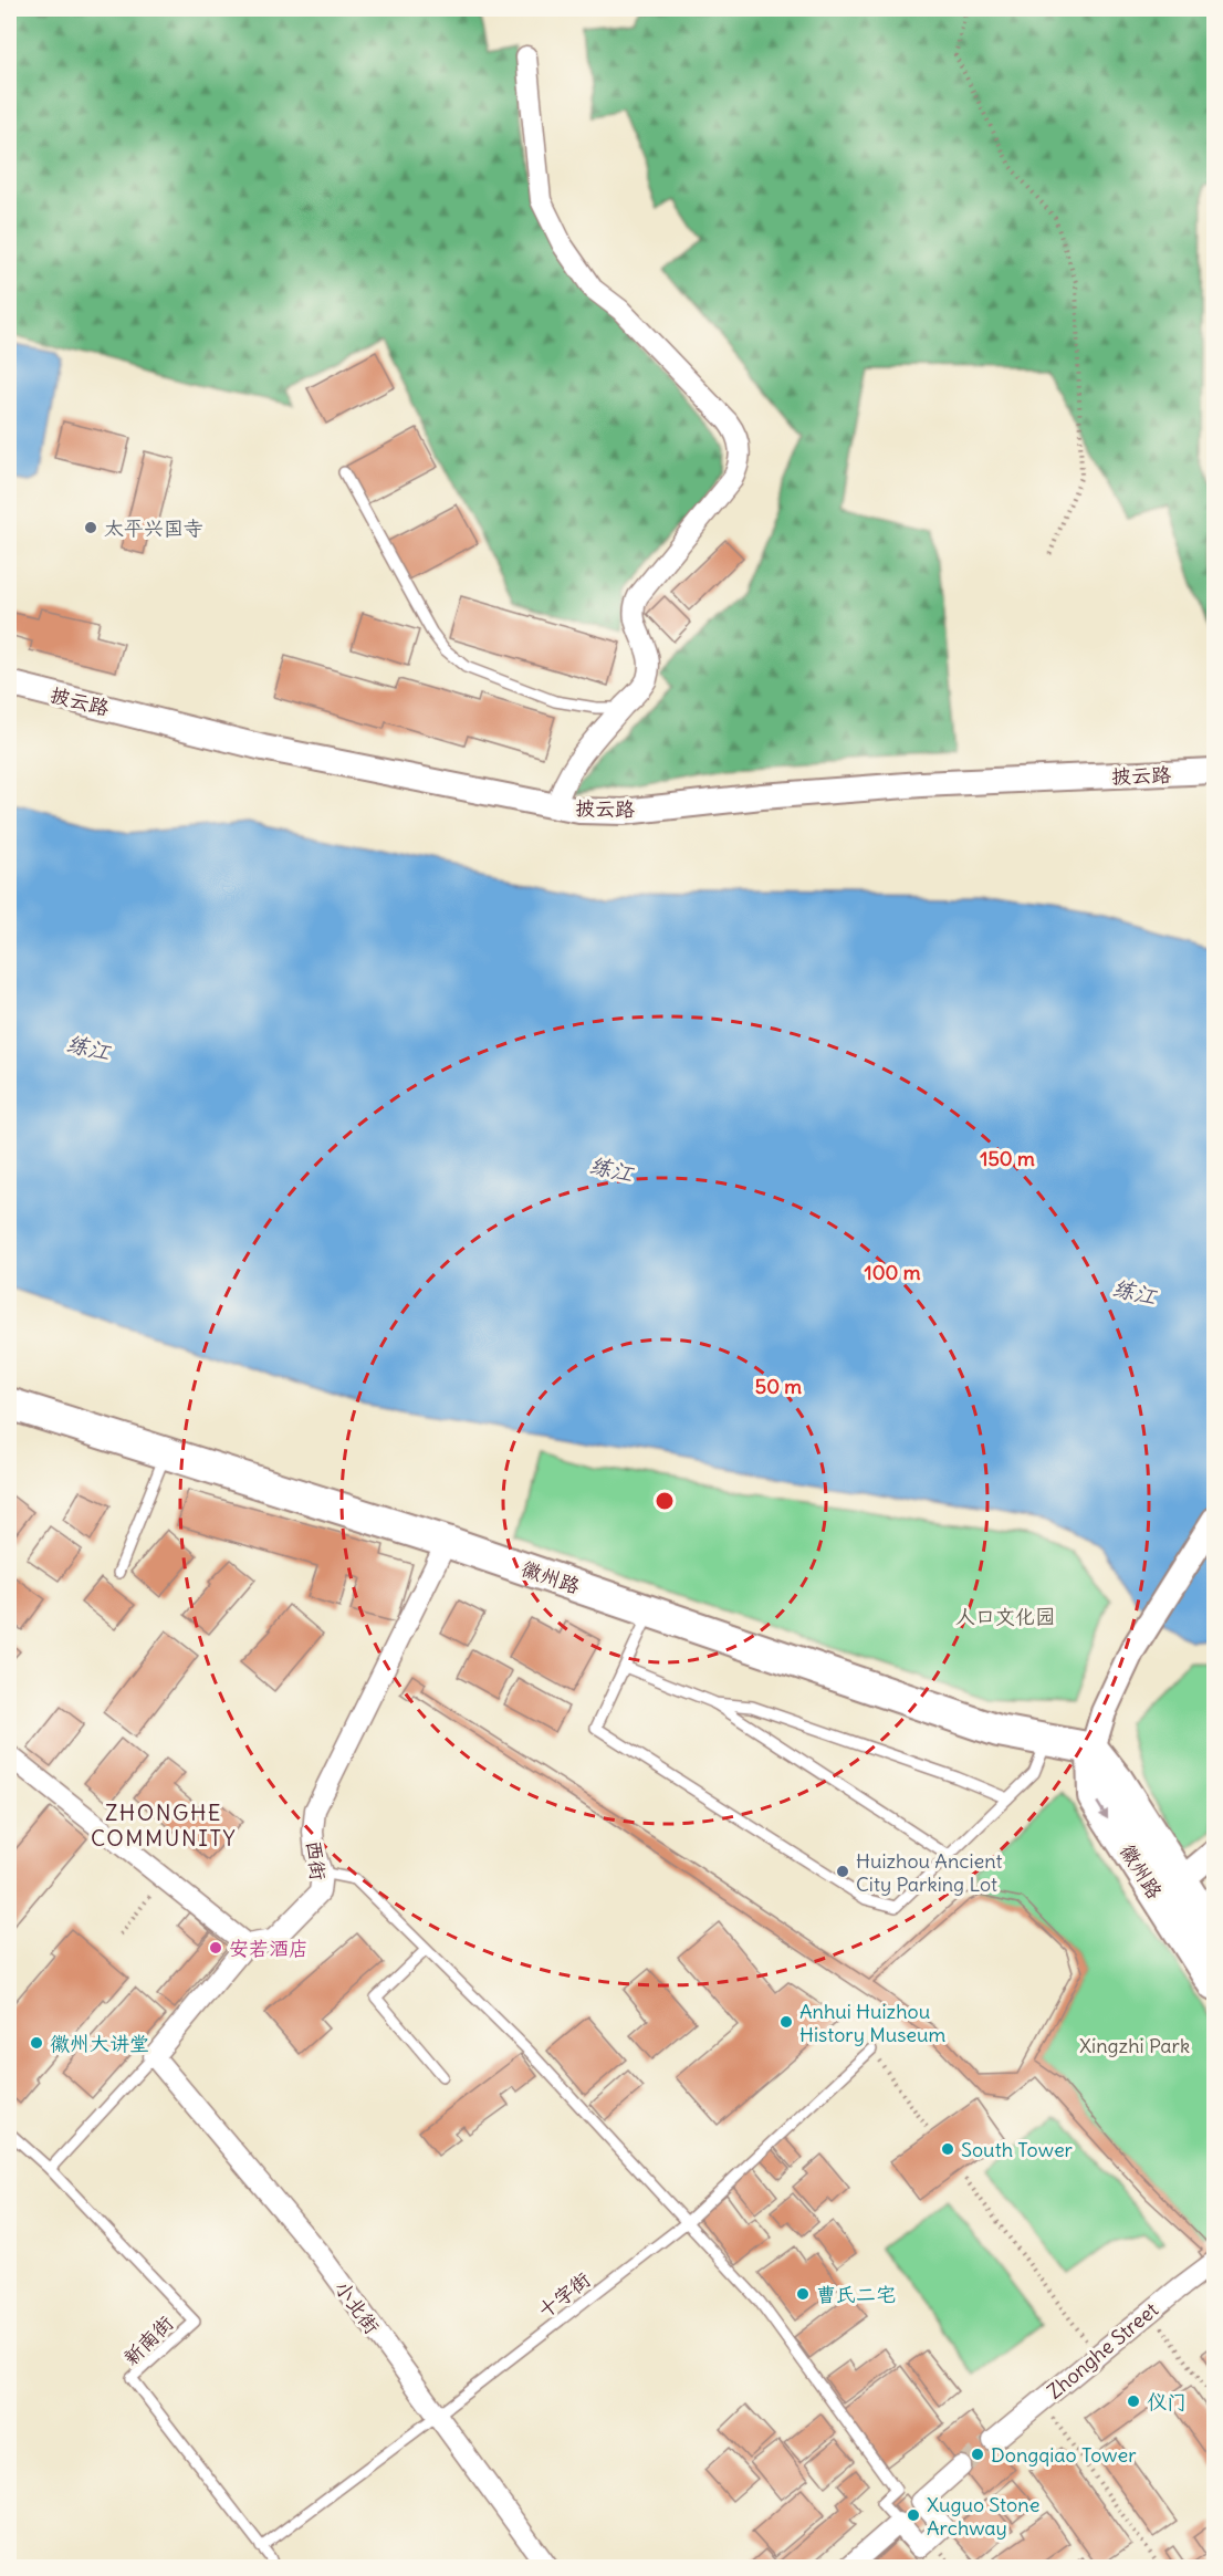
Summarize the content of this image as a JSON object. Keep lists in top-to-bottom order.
{
  "streets": {
    "main road": ["徽州路"],
    "street": [
      "披云路",
      "西街",
      "小北街",
      "Zhonghe Street"
    ],
    "lane": ["十字街", "新南街"]
  },
  "crossings": [
    ["徽州路", "西街"],
    ["十字街", "小北街"],
    ["十字街", "新南街"]
  ],
  "districts": ["ZHONGHE COMMUNITY"],
  "water": ["练江"],
  "parks": ["人口文化园", "Xingzhi Park"],
  "places": [
    "太平兴国寺",
    "Huizhou Ancient City Parking Lot",
    "安若酒店",
    "Anhui Huizhou History Museum",
    "徽州大讲堂",
    "South Tower",
    "曹氏二宅",
    "仪门",
    "Dongqiao Tower",
    "Xuguo Stone Archway"
  ],
  "rings": ["150 m", "100 m", "50 m"]
}
